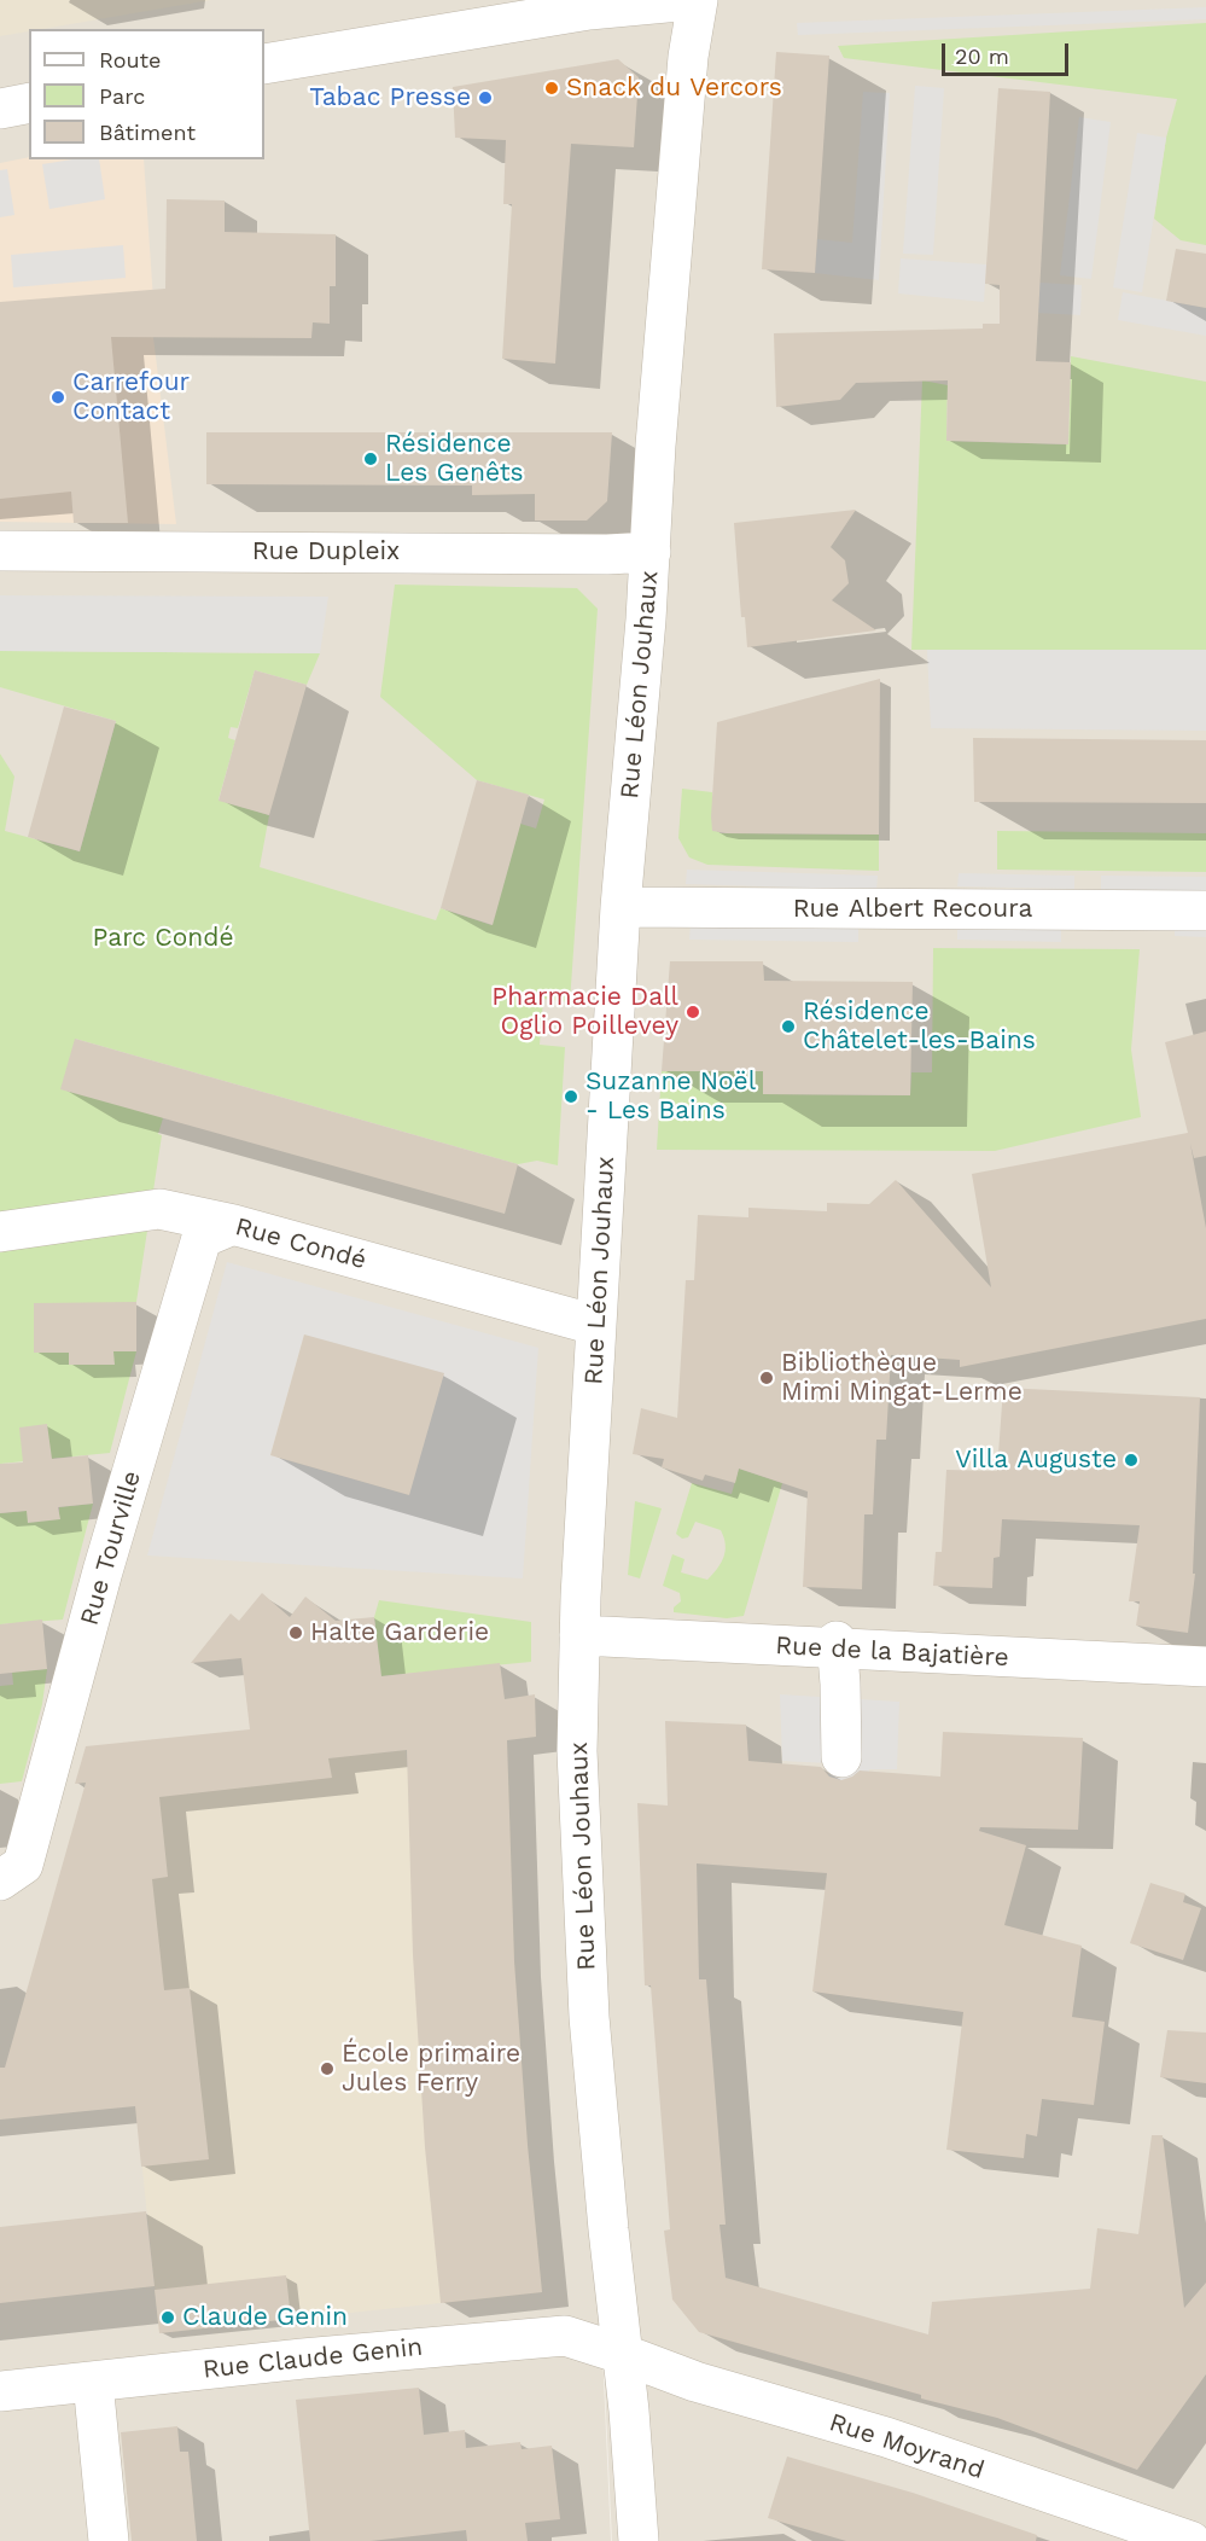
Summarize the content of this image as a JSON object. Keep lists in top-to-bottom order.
{
  "streets": {
    "street": [
      "Rue Dupleix",
      "Rue Léon Jouhaux",
      "Rue Albert Recoura",
      "Rue Condé",
      "Rue Tourville",
      "Rue de la Bajatière",
      "Rue Claude Genin",
      "Rue Moyrand"
    ]
  },
  "crossings": [
    ["Rue Dupleix", "Rue Léon Jouhaux"],
    ["Rue Léon Jouhaux", "Rue Albert Recoura"],
    ["Rue Léon Jouhaux", "Rue Condé"],
    ["Rue Léon Jouhaux", "Rue de la Bajatière"],
    ["Rue Léon Jouhaux", "Rue Claude Genin"],
    ["Rue Léon Jouhaux", "Rue Moyrand"],
    ["Rue Condé", "Rue Tourville"],
    ["Rue Claude Genin", "Rue Moyrand"]
  ],
  "parks": ["Parc Condé"],
  "places": [
    "Snack du Vercors",
    "Tabac Presse",
    "Carrefour Contact",
    "Résidence Les Genêts",
    "Pharmacie Dall Oglio Poillevey",
    "Résidence Châtelet-les-Bains",
    "Suzanne Noël - Les Bains",
    "Bibliothèque Mimi Mingat-Lerme",
    "Villa Auguste",
    "Halte Garderie",
    "École primaire Jules Ferry",
    "Claude Genin"
  ],
  "legend": ["Route", "Parc", "Bâtiment"],
  "scale_bar": "20 m"
}
